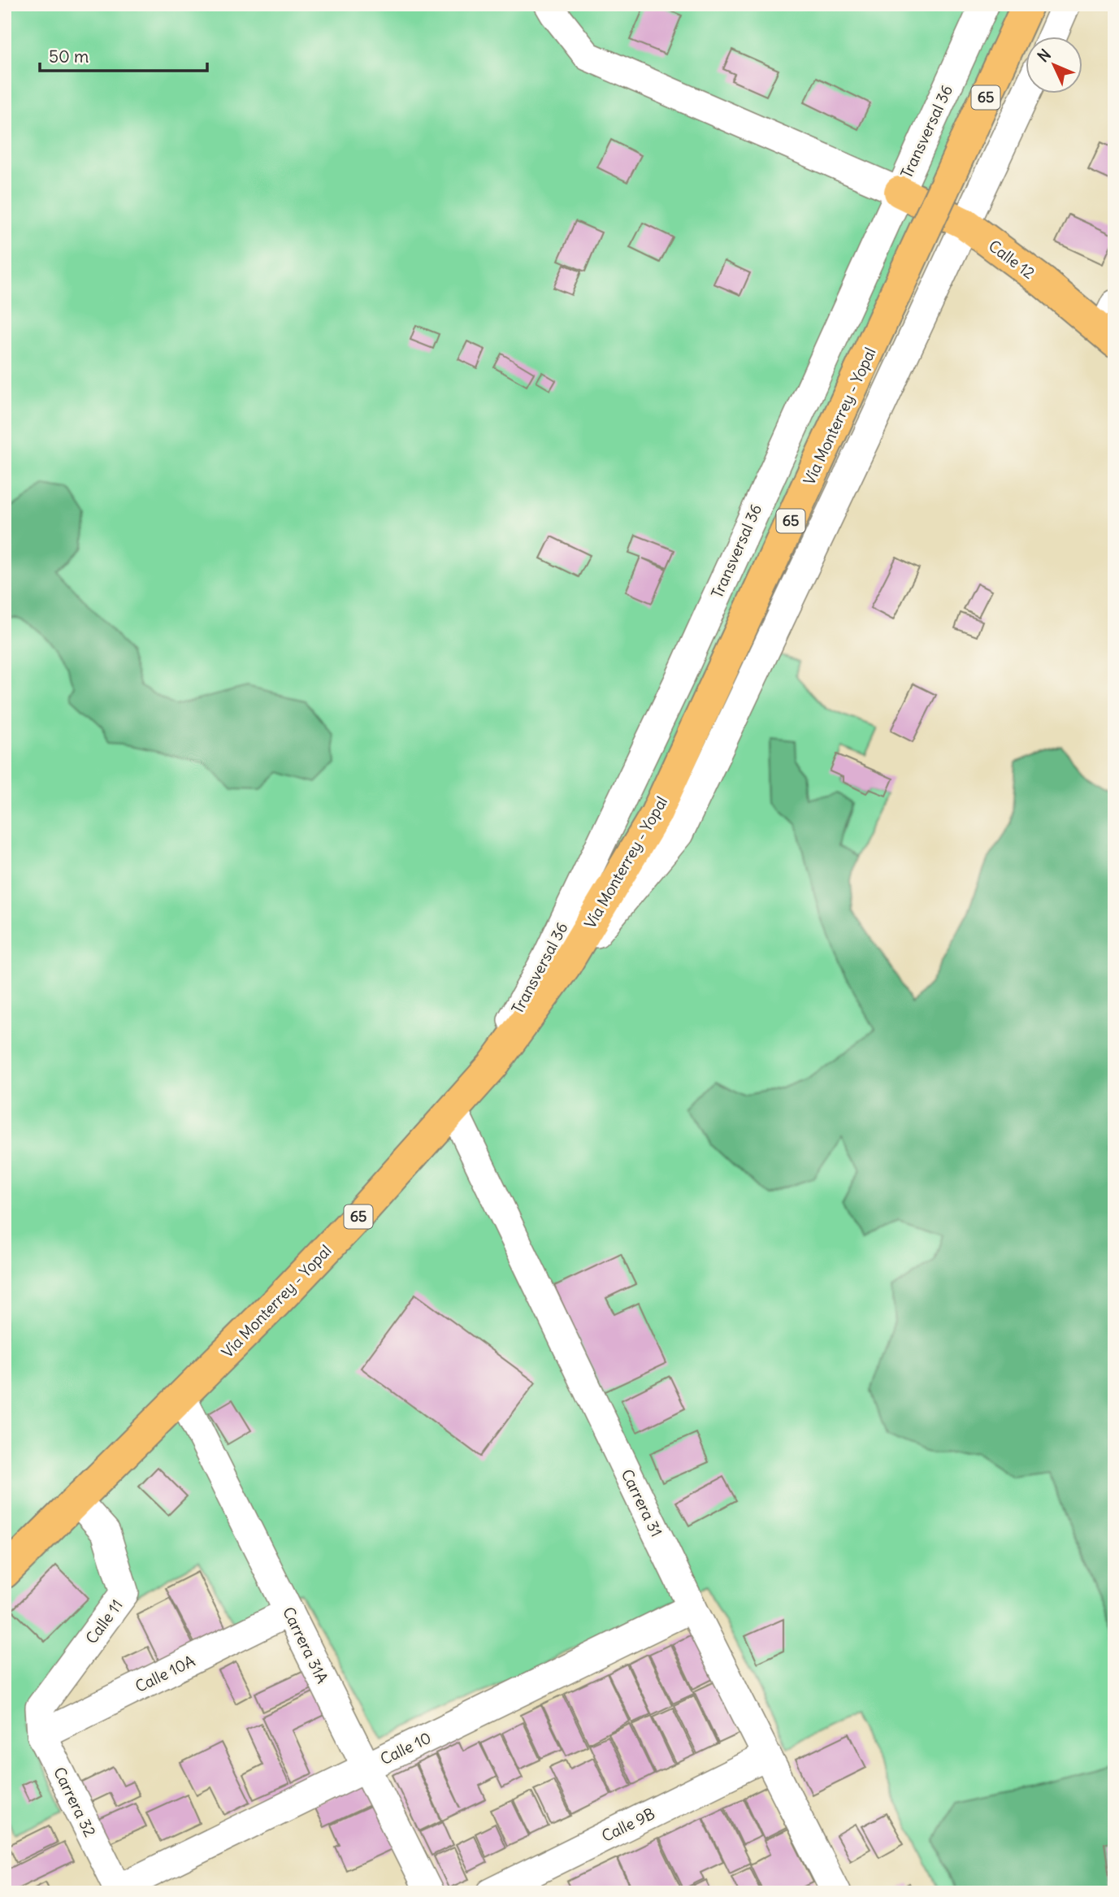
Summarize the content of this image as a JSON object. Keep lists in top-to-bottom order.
{
  "streets": {
    "main road": ["65", "Calle 12", "Vía Monterrey - Yopal"],
    "street": [
      "Transversal 36",
      "Carrera 31",
      "Calle 11",
      "Carrera 31A",
      "Calle 10A",
      "Calle 10",
      "Carrera 32",
      "Calle 9B"
    ]
  },
  "crossings": [
    ["Transversal 36", "Calle 12"],
    ["Transversal 36", "Vía Monterrey - Yopal"],
    ["Transversal 36", "Carrera 31"],
    ["Vía Monterrey - Yopal", "Carrera 31"],
    ["Vía Monterrey - Yopal", "Calle 11"],
    ["Vía Monterrey - Yopal", "Carrera 31A"],
    ["Carrera 31", "Calle 10"],
    ["Carrera 31", "Calle 9B"],
    ["Calle 11", "Calle 10A"],
    ["Calle 11", "Carrera 32"],
    ["Carrera 31A", "Calle 10A"],
    ["Carrera 31A", "Calle 10"],
    ["Calle 10A", "Carrera 32"],
    ["Calle 10", "Carrera 32"]
  ],
  "scale_bar": "50 m",
  "north": "top left"
}
